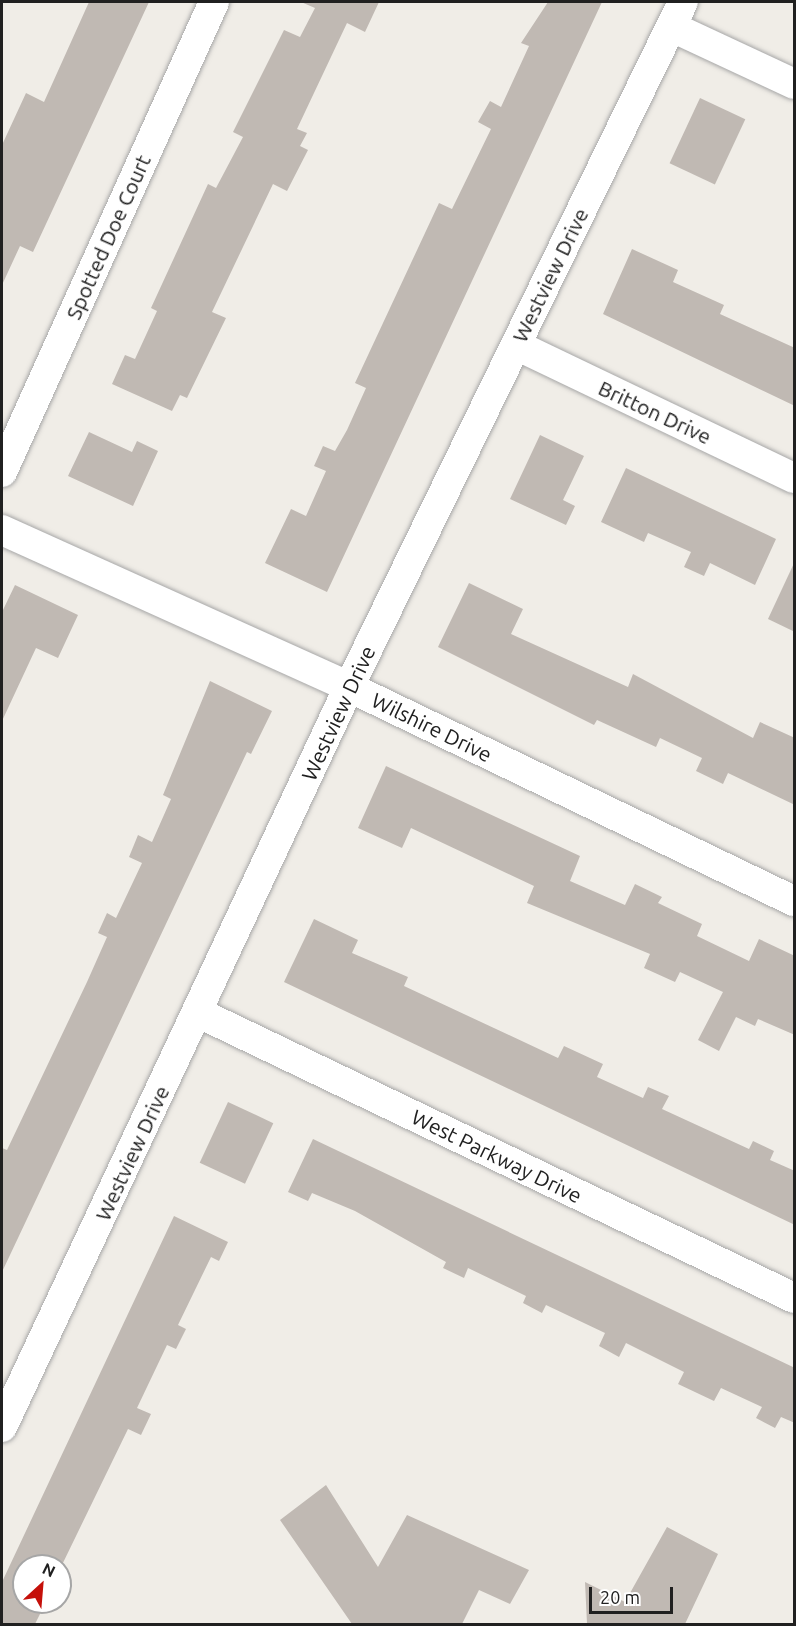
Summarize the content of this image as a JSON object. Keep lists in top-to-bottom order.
{
  "streets": {
    "street": [
      "Spotted Doe Court",
      "Westview Drive",
      "Britton Drive",
      "Wilshire Drive",
      "West Parkway Drive"
    ]
  },
  "crossings": [
    ["Westview Drive", "Britton Drive"],
    ["Westview Drive", "Wilshire Drive"],
    ["Westview Drive", "West Parkway Drive"]
  ],
  "scale_bar": "20 m",
  "north": "top right"
}
